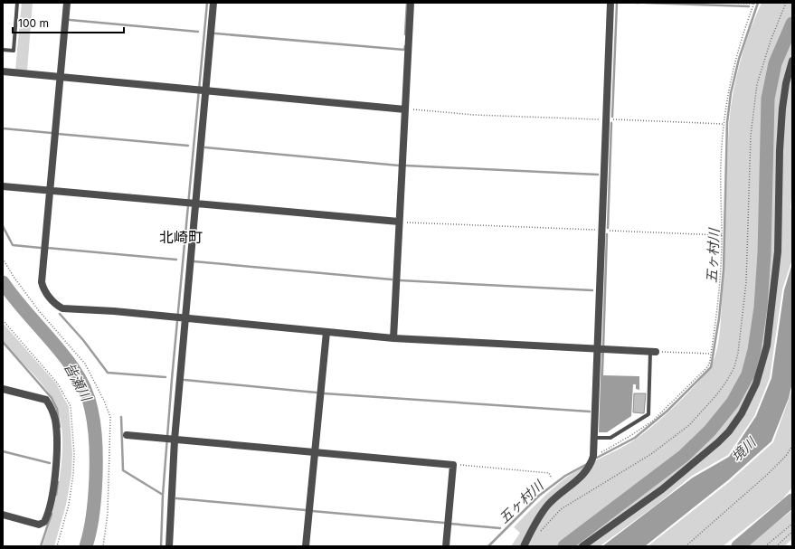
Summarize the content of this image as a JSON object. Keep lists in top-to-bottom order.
{
  "districts": ["北崎町"],
  "water": ["五ヶ村川", "皆瀬川", "境川"],
  "scale_bar": "100 m"
}
